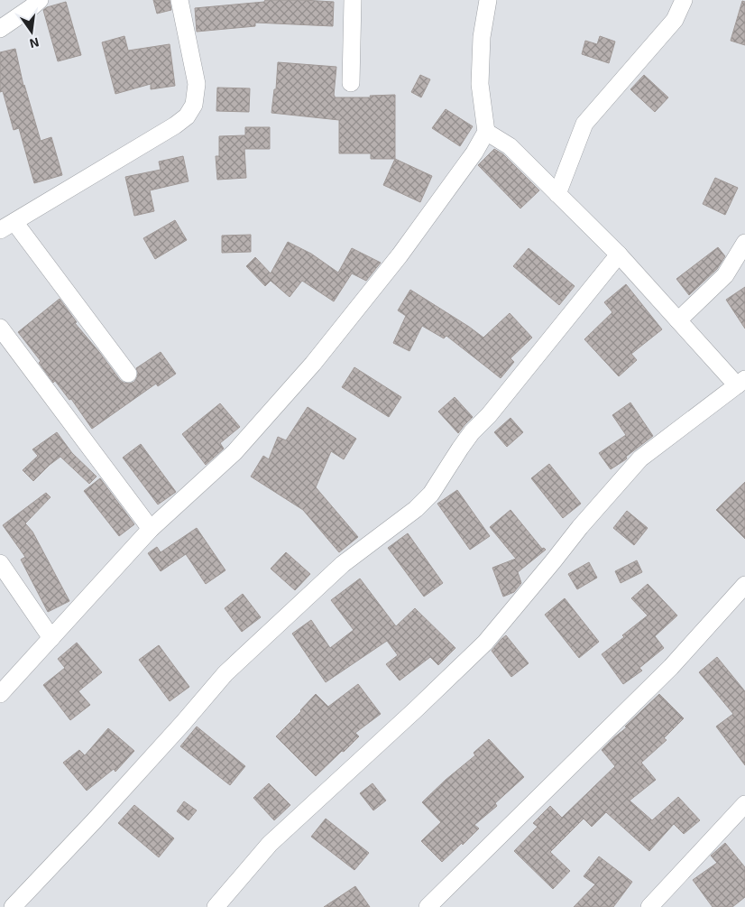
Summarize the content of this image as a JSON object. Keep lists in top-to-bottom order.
{
  "north": "bottom"
}
